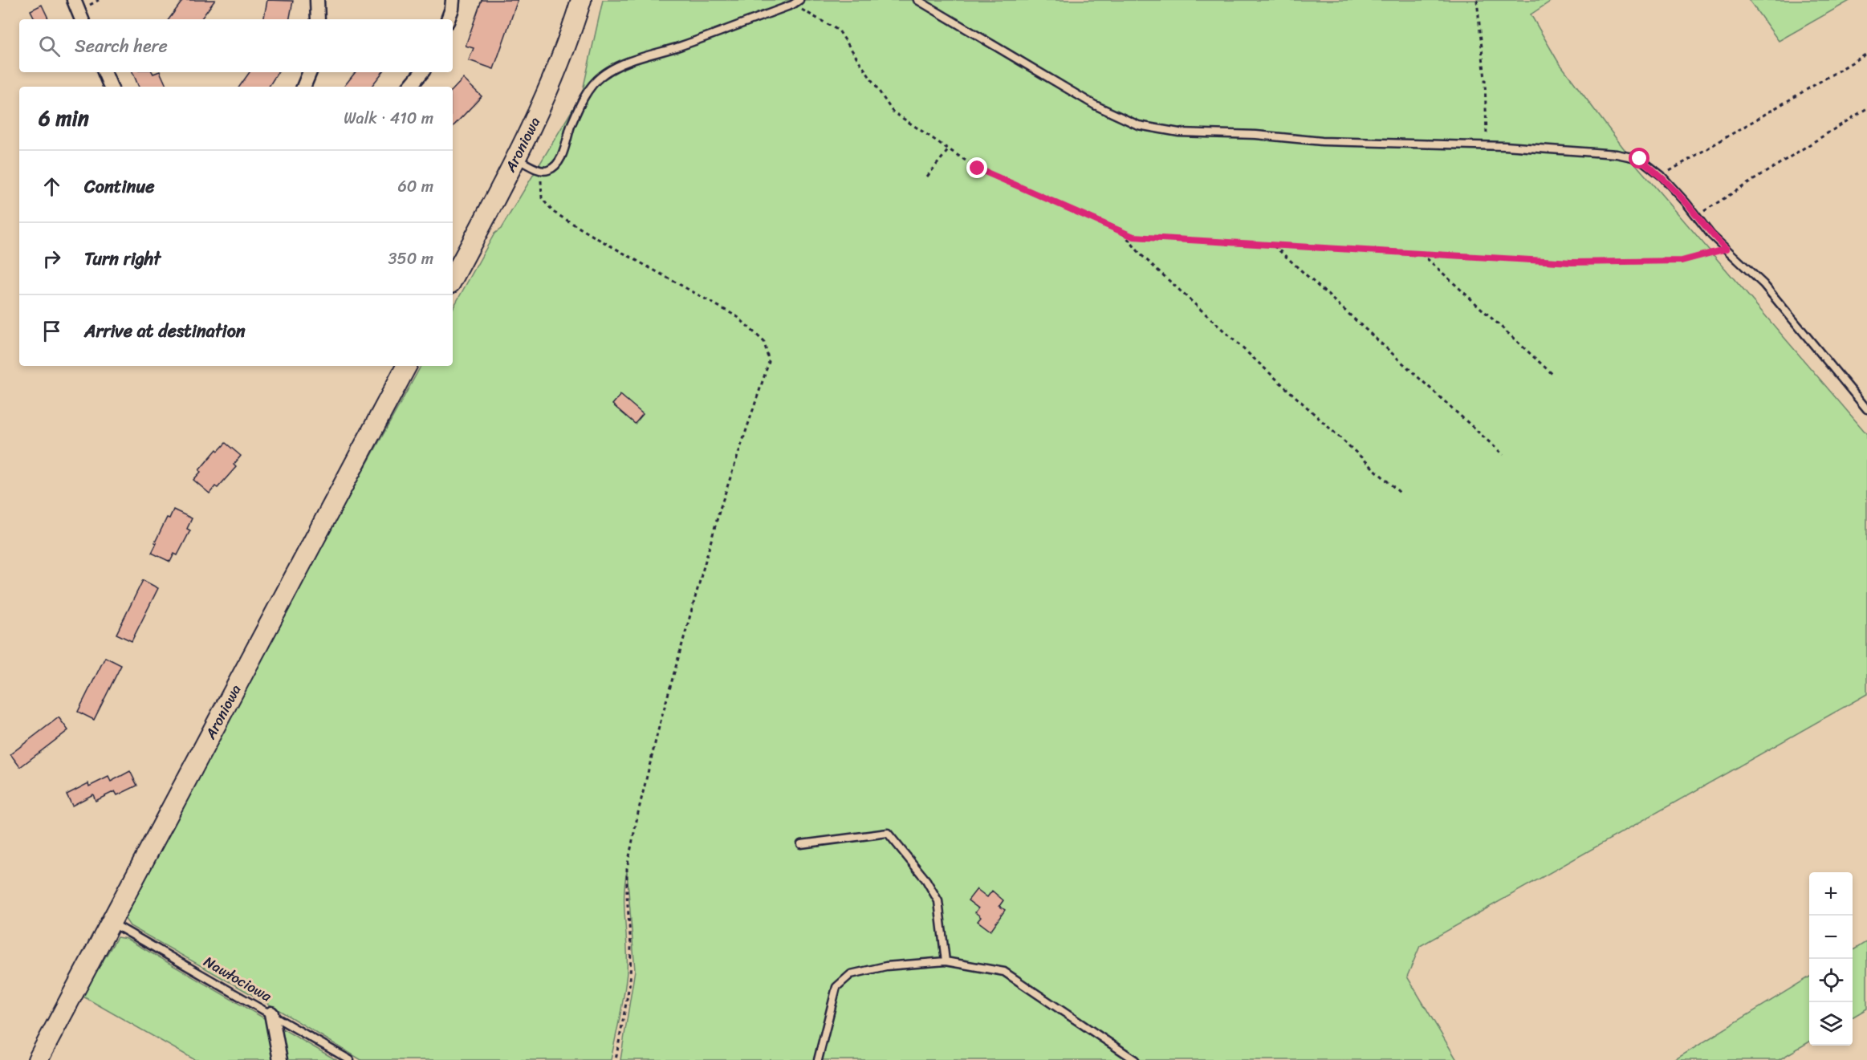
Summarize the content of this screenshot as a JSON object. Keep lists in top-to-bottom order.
{
  "streets": {
    "street": ["Aroniowa"],
    "lane": ["Nawłociowa"]
  },
  "crossings": [
    ["Aroniowa", "Nawłociowa"]
  ],
  "page": {
    "search": "Search here",
    "heading": ["6 min", "Walk · 410 m"],
    "list": [
      ["Continue", "60 m"],
      ["Turn right", "350 m"],
      "Arrive at destination"
    ],
    "map_buttons": ["+", "−"]
  }
}
